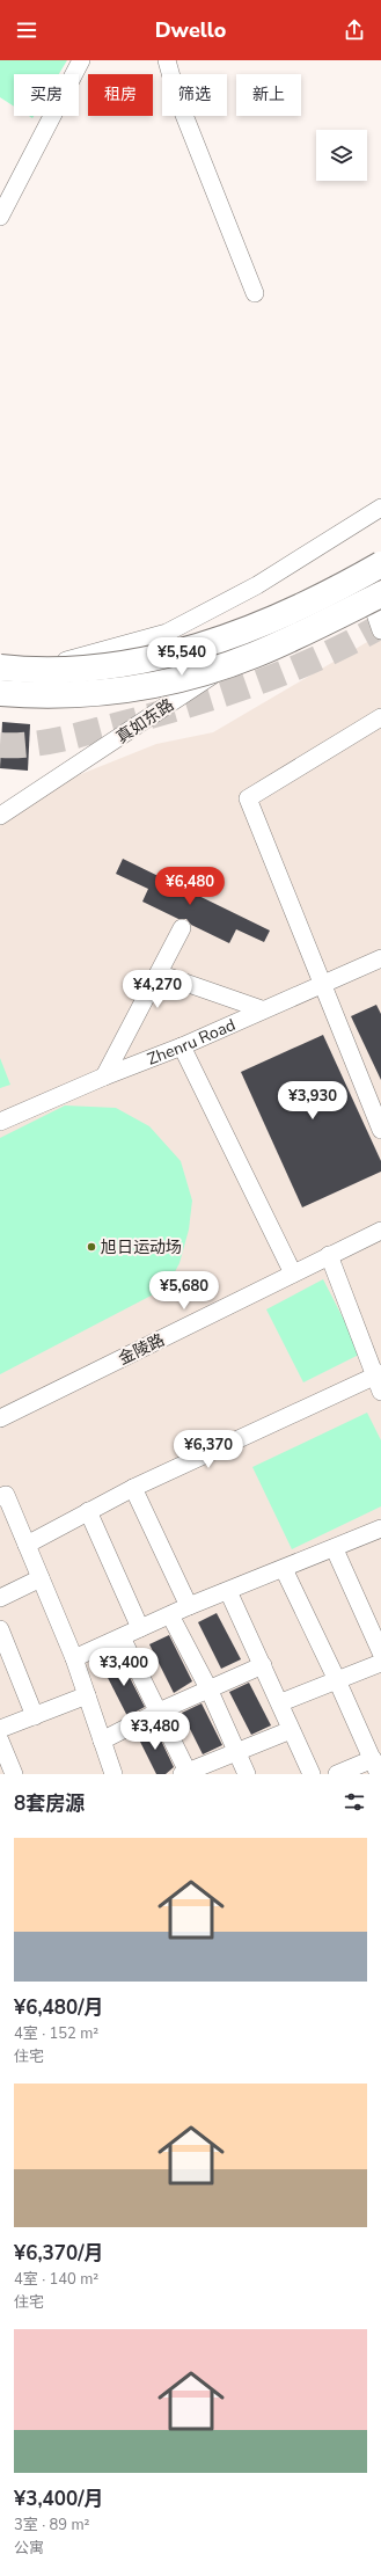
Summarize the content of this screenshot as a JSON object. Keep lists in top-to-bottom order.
{
  "streets": {
    "street": ["真如东路", "Zhenru Road", "金陵路"]
  },
  "places": ["旭日运动场"],
  "page": {
    "header": "Dwello",
    "chip": [
      "买房",
      "租房",
      "筛选",
      "新上"
    ],
    "price": [
      "¥5,540",
      "¥6,480",
      "¥4,270",
      "¥3,930",
      "¥5,680",
      "¥6,370",
      "¥3,400",
      "¥3,480"
    ],
    "heading": "8套房源",
    "list": [
      {
        "name": "¥6,480/月",
        "note": "4室 · 152 m² · 住宅"
      },
      {
        "name": "¥6,370/月",
        "note": "4室 · 140 m² · 住宅"
      },
      {
        "name": "¥3,400/月",
        "note": "3室 · 89 m² · 公寓"
      }
    ]
  }
}
